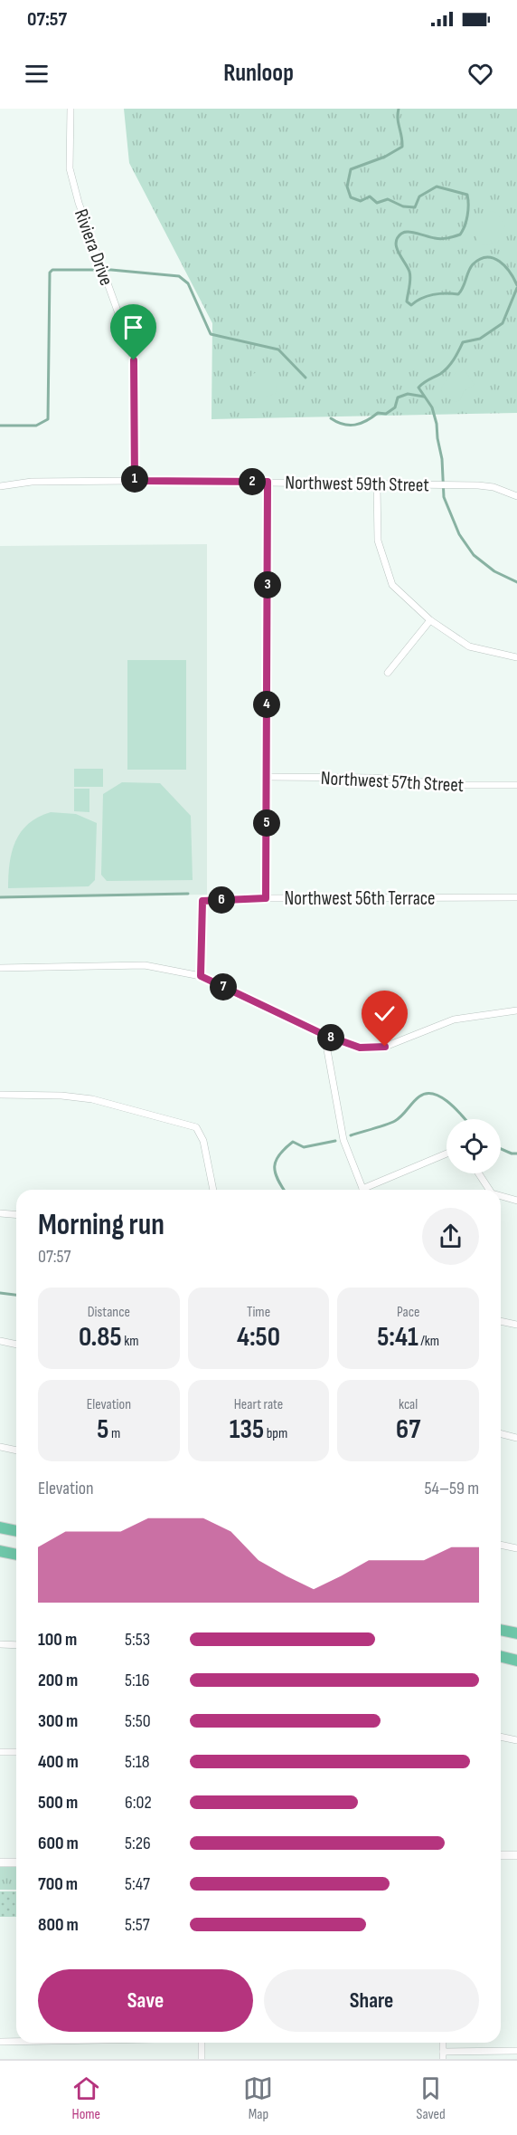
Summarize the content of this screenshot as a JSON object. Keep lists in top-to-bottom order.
{
  "streets": {
    "street": [
      "Riviera Drive",
      "Northwest 59th Street",
      "Northwest 57th Street",
      "Northwest 56th Terrace"
    ]
  },
  "crossings": [
    ["Riviera Drive", "Northwest 59th Street"]
  ],
  "page": {
    "status": "07:57",
    "header": "Runloop",
    "pins": [
      "1",
      "2",
      "3",
      "4",
      "5",
      "6",
      "7",
      "8"
    ],
    "heading": ["Morning run", "07:57"],
    "stats": [
      ["Distance", "0.85 km"],
      ["Time", "4:50"],
      ["Pace", "5:41 /km"],
      ["Elevation", "5 m"],
      ["Heart rate", "135 bpm"],
      ["kcal", "67"]
    ],
    "chart": ["Elevation", "54–59 m"],
    "list": [
      {
        "name": "100 m",
        "note": "5:53"
      },
      {
        "name": "200 m",
        "note": "5:16"
      },
      {
        "name": "300 m",
        "note": "5:50"
      },
      {
        "name": "400 m",
        "note": "5:18"
      },
      {
        "name": "500 m",
        "note": "6:02"
      },
      {
        "name": "600 m",
        "note": "5:26"
      },
      {
        "name": "700 m",
        "note": "5:47"
      },
      {
        "name": "800 m",
        "note": "5:57"
      }
    ],
    "buttons": ["Save", "Share"],
    "tabs": ["Home", "Map", "Saved"]
  }
}
